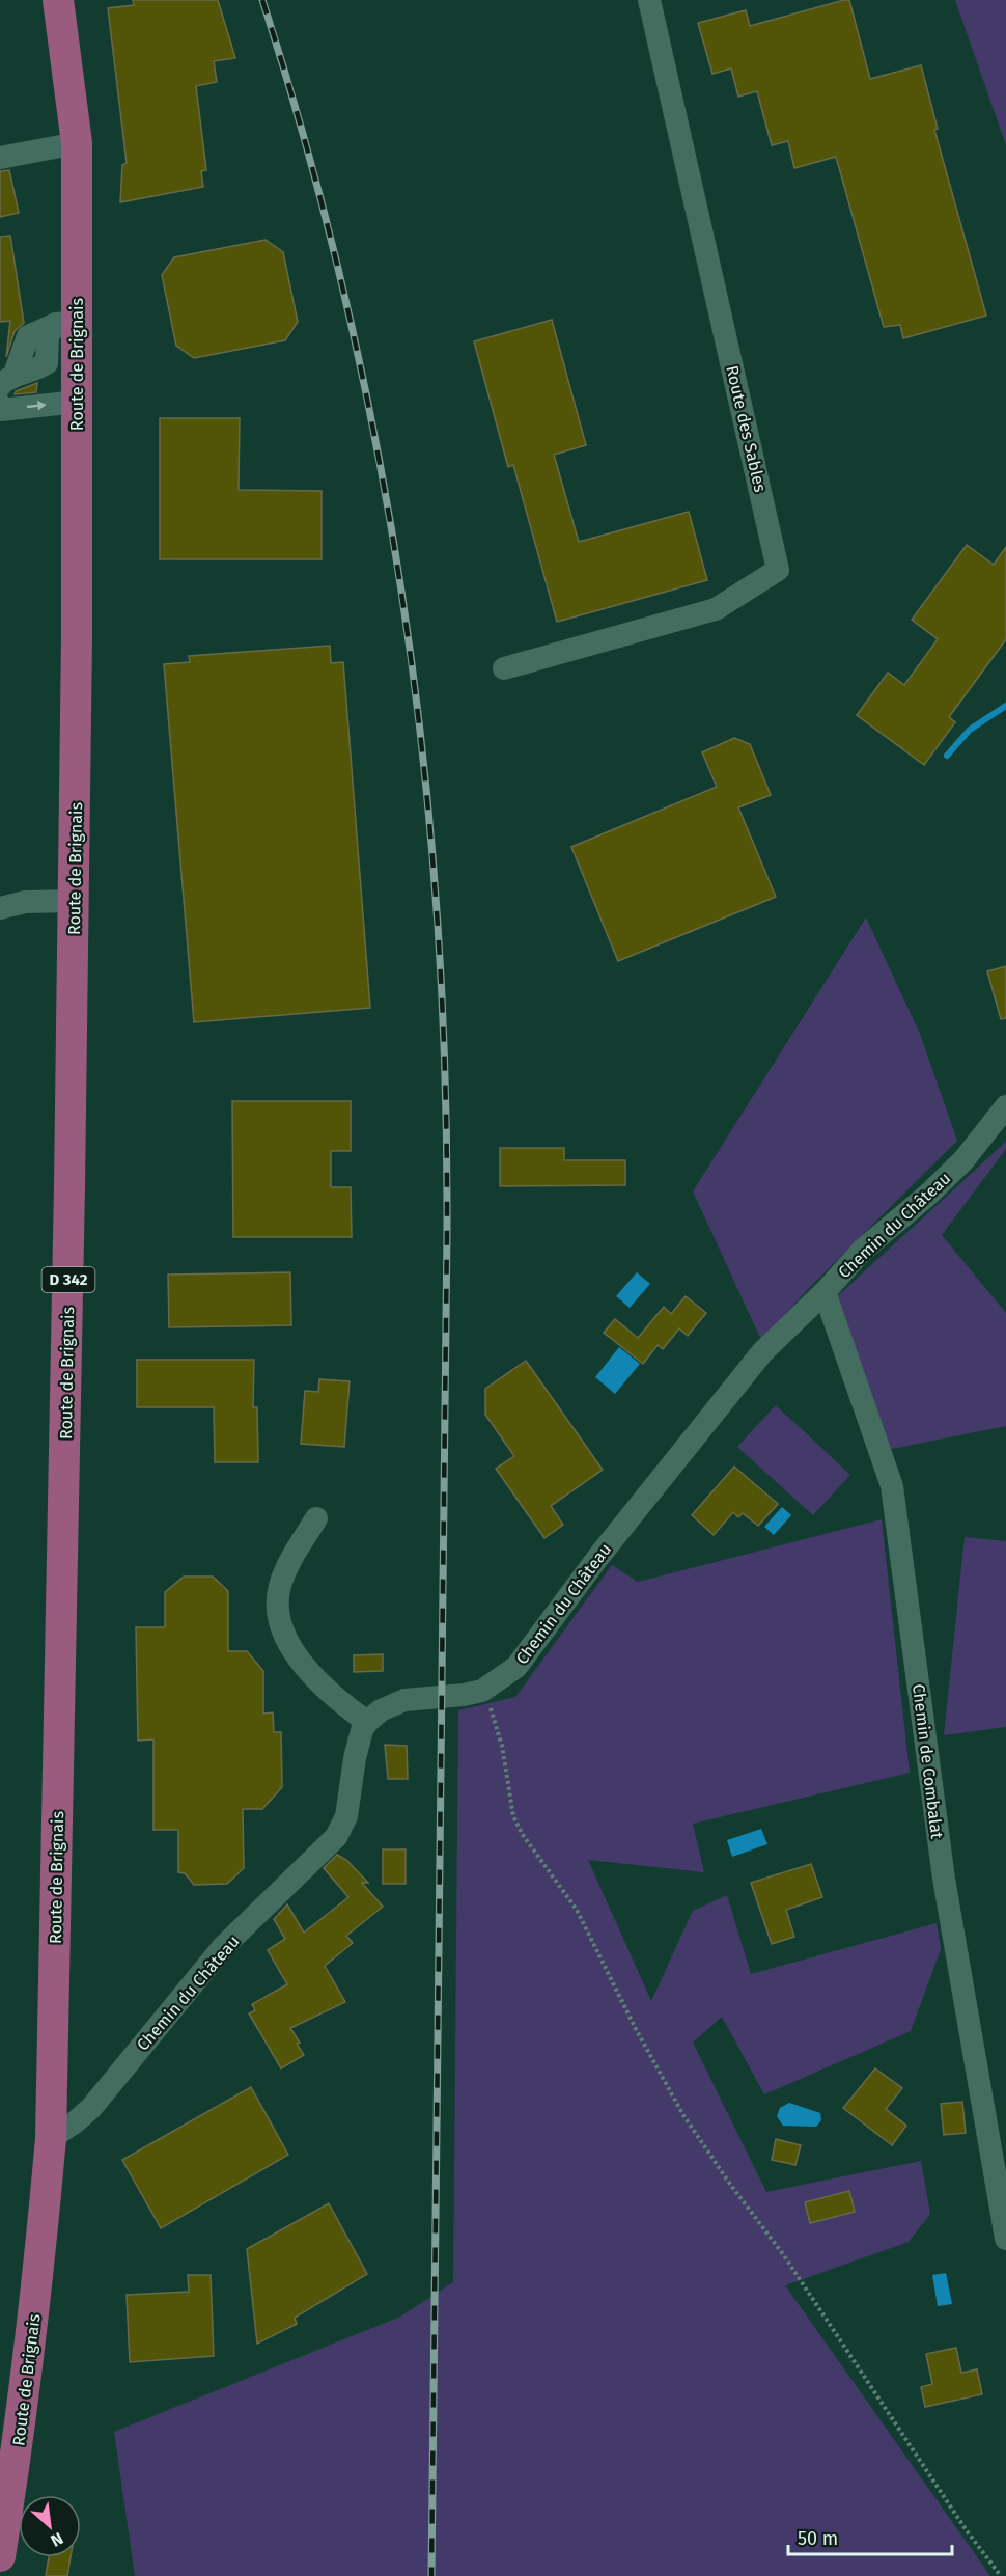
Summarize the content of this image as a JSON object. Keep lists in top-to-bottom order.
{
  "streets": {
    "main road": ["Route de Brignais", "D 342"],
    "street": ["Route des Sables", "Chemin du Château", "Chemin de Combalat"]
  },
  "crossings": [
    ["Route de Brignais", "Chemin du Château"],
    ["Chemin du Château", "Chemin de Combalat"]
  ],
  "scale_bar": "50 m",
  "north": "bottom right"
}
